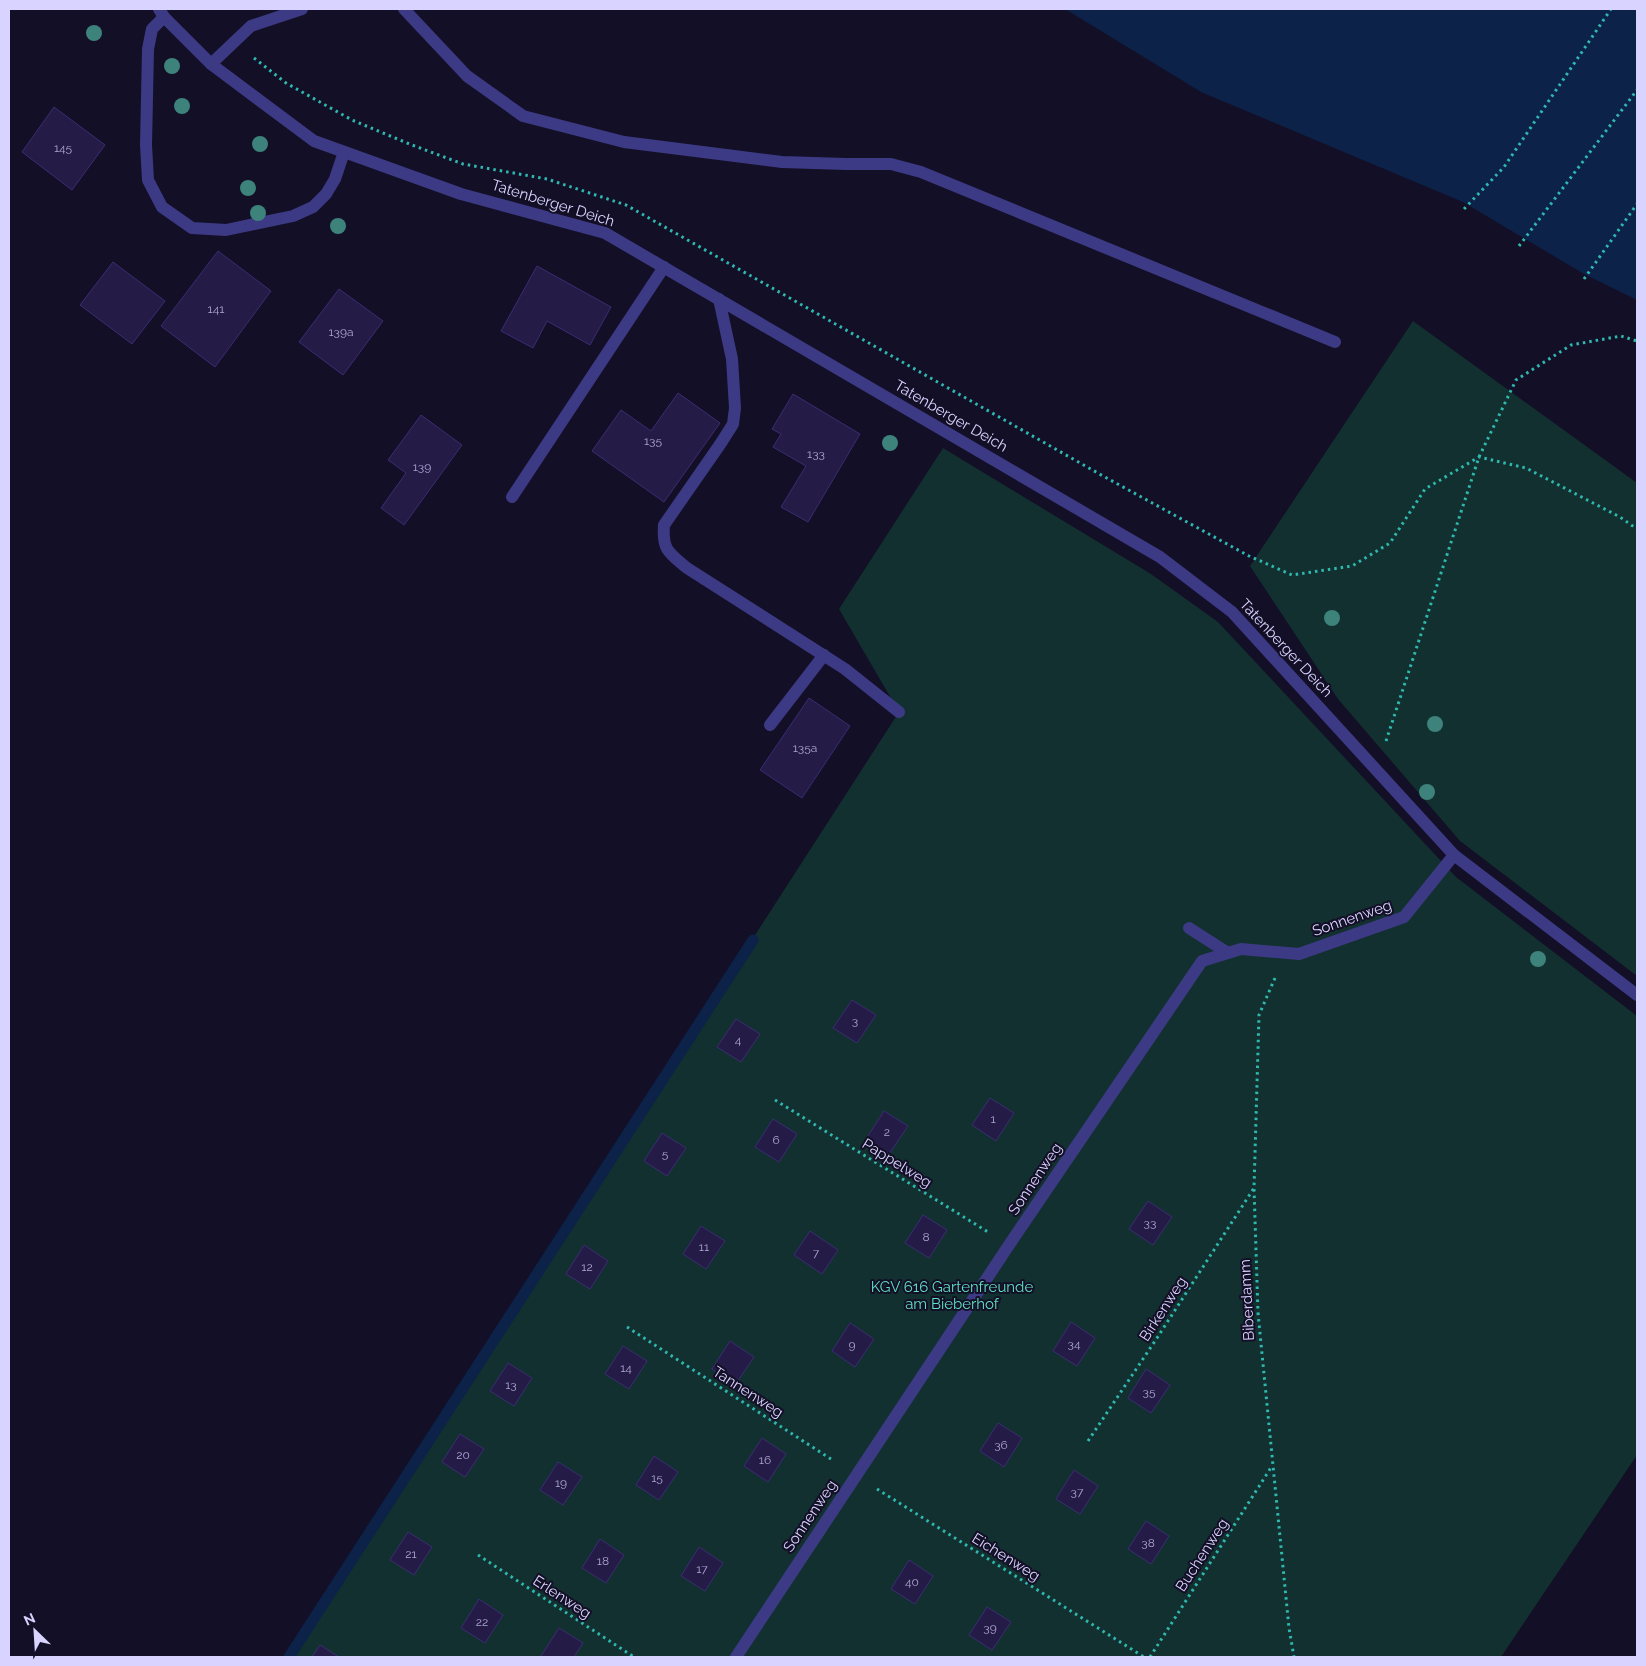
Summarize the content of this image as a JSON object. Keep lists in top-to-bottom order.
{
  "streets": {
    "street": ["Tatenberger Deich", "Sonnenweg"],
    "path": [
      "Pappelweg",
      "Biberdamm",
      "Birkenweg",
      "Tannenweg",
      "Buchenweg",
      "Eichenweg",
      "Erlenweg"
    ]
  },
  "crossings": [
    ["Tatenberger Deich", "Sonnenweg"],
    ["Sonnenweg", "Pappelweg"],
    ["Sonnenweg", "Biberdamm"],
    ["Sonnenweg", "Tannenweg"],
    ["Sonnenweg", "Eichenweg"],
    ["Biberdamm", "Birkenweg"],
    ["Biberdamm", "Buchenweg"],
    ["Tannenweg", "Eichenweg"]
  ],
  "parks": ["KGV 616 Gartenfreunde am Bieberhof"],
  "house_numbers": [
    "145",
    "141",
    "139a",
    "135",
    "133",
    "139",
    "135a",
    "3",
    "4",
    "1",
    "2",
    "6",
    "5",
    "33",
    "8",
    "11",
    "7",
    "12",
    "34",
    "9",
    "14",
    "13",
    "35",
    "36",
    "20",
    "16",
    "15",
    "19",
    "37",
    "38",
    "21",
    "18",
    "17",
    "40",
    "22",
    "39"
  ],
  "north": "top left"
}
